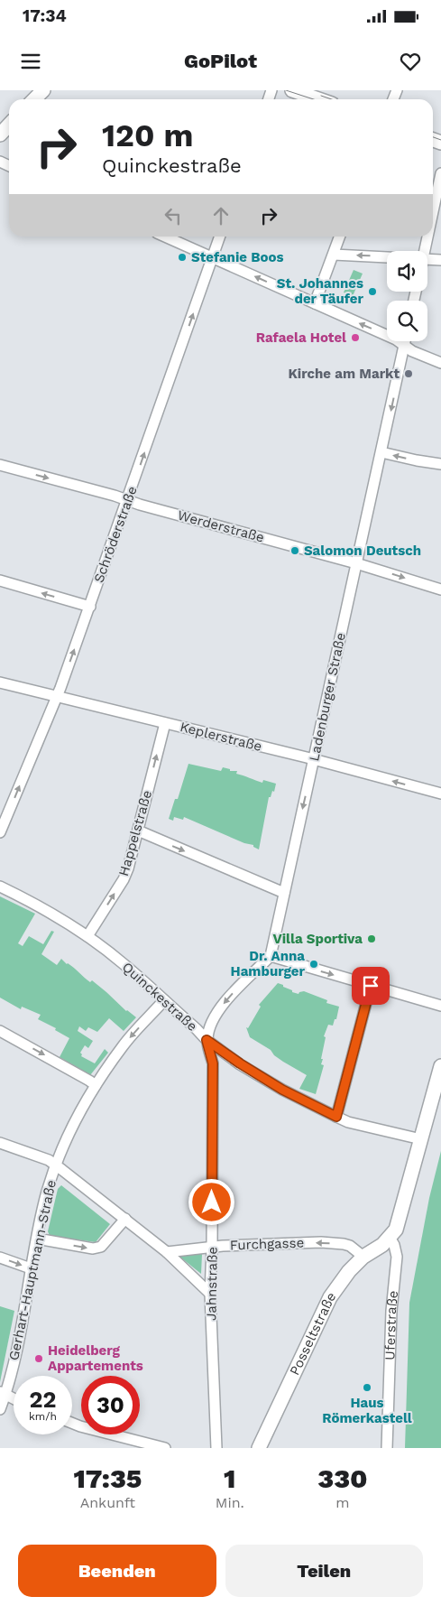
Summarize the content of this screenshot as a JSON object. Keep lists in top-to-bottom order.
{
  "streets": {
    "street": [
      "Werderstraße",
      "Schröderstraße",
      "Ladenburger Straße",
      "Keplerstraße",
      "Happelstraße",
      "Quinckestraße",
      "Furchgasse",
      "Gerhart-Hauptmann-Straße",
      "Jahnstraße",
      "Uferstraße",
      "Posseltstraße"
    ]
  },
  "crossings": [
    ["Werderstraße", "Schröderstraße"],
    ["Werderstraße", "Ladenburger Straße"],
    ["Schröderstraße", "Keplerstraße"],
    ["Ladenburger Straße", "Keplerstraße"],
    ["Keplerstraße", "Happelstraße"],
    ["Happelstraße", "Quinckestraße"],
    ["Quinckestraße", "Gerhart-Hauptmann-Straße"],
    ["Quinckestraße", "Jahnstraße"],
    ["Furchgasse", "Jahnstraße"],
    ["Furchgasse", "Posseltstraße"],
    ["Uferstraße", "Posseltstraße"]
  ],
  "one_way": [
    "Werderstraße",
    "Schröderstraße",
    "Ladenburger Straße",
    "Happelstraße",
    "Furchgasse"
  ],
  "places": [
    "Stefanie Boos",
    "St. Johannes der Täufer",
    "Rafaela Hotel",
    "Kirche am Markt",
    "Salomon Deutsch",
    "Villa Sportiva",
    "Dr. Anna Hamburger",
    "Heidelberg Appartements",
    "Haus Römerkastell"
  ],
  "page": {
    "status": "17:34",
    "header": "GoPilot",
    "turn": ["120 m", "Quinckestraße"],
    "speed": "22 km/h",
    "limit": "30",
    "eta": [
      "17:35",
      "Ankunft",
      "1",
      "Min.",
      "330",
      "m"
    ],
    "buttons": ["Beenden", "Teilen"]
  }
}
